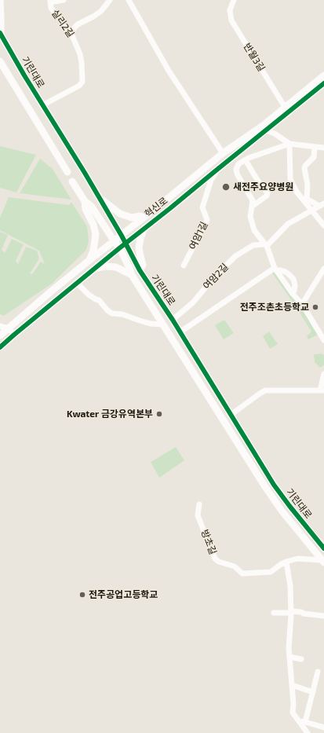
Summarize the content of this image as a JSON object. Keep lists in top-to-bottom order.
{
  "streets": {
    "street": [
      "실리2길",
      "반월3길",
      "기린대로",
      "혁신로",
      "여암1길",
      "여암2길",
      "방초길"
    ]
  },
  "crossings": [
    ["실리2길", "기린대로"],
    ["반월3길", "혁신로"],
    ["기린대로", "혁신로"],
    ["기린대로", "여암2길"],
    ["기린대로", "방초길"],
    ["혁신로", "여암1길"]
  ],
  "places": [
    "새전주요양병원",
    "전주조촌초등학교",
    "Kwater 금강유역본부",
    "전주공업고등학교"
  ]
}
